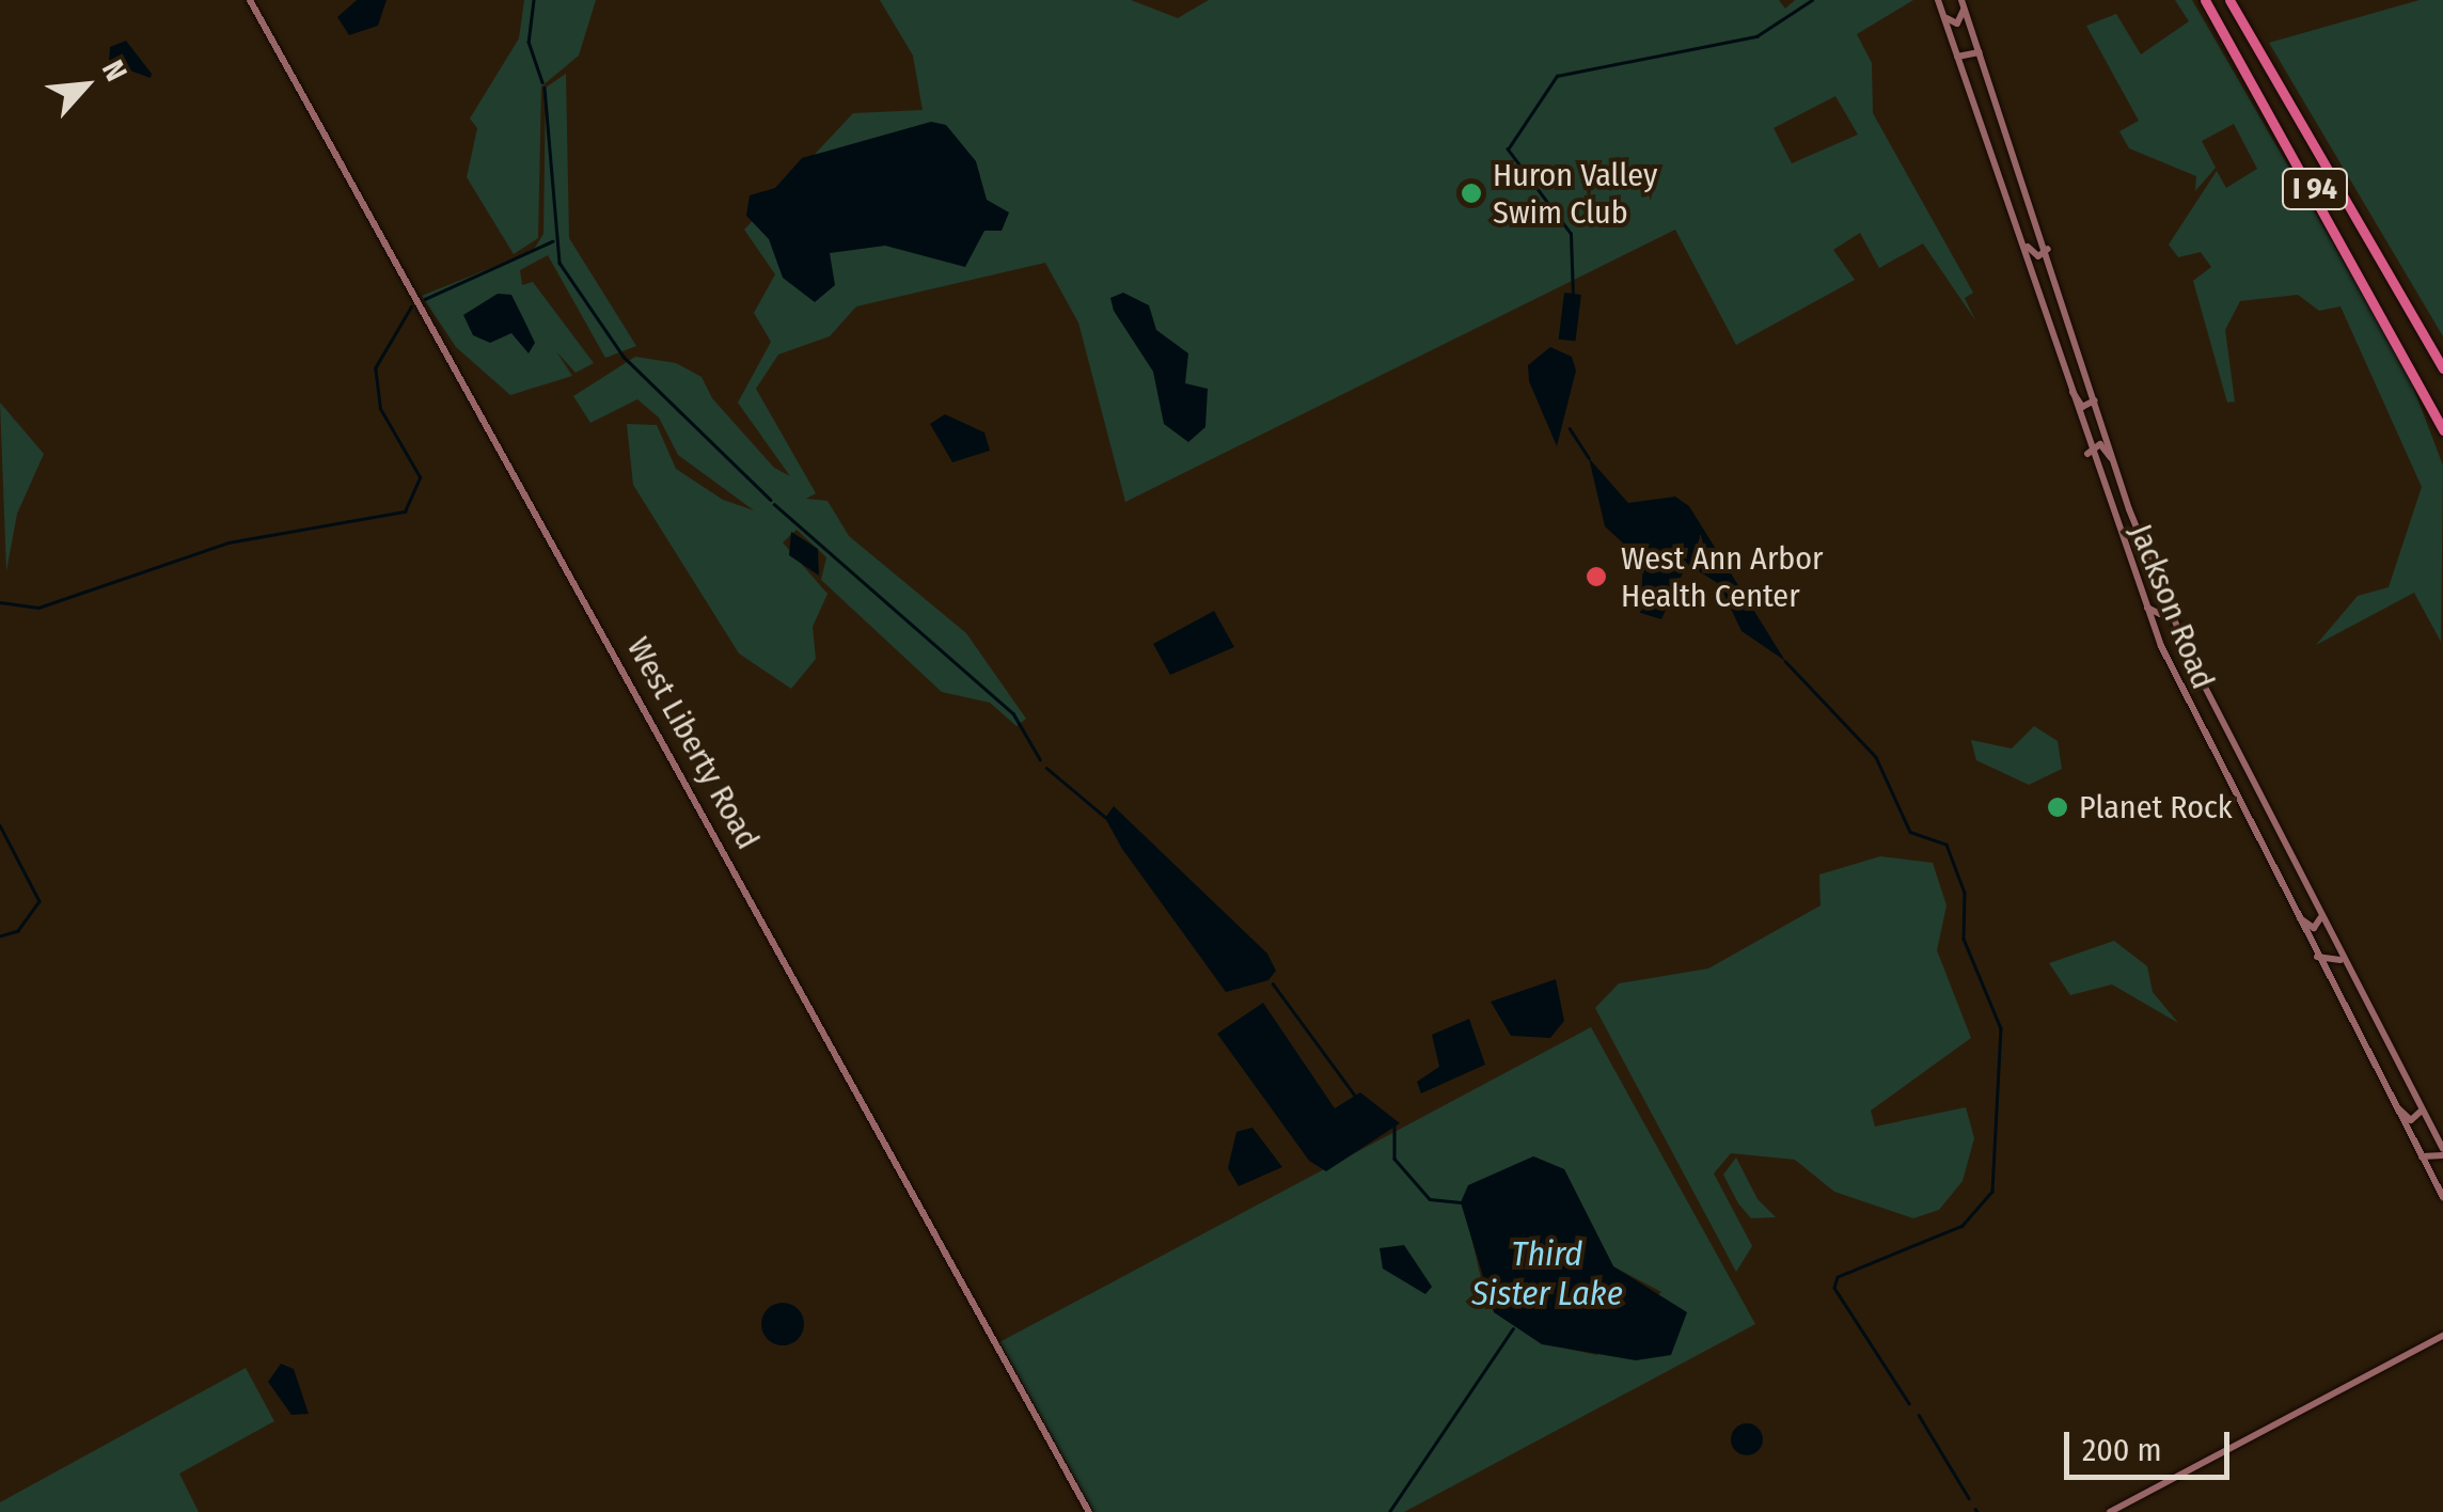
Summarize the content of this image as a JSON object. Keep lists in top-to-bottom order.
{
  "streets": {
    "highway": ["I 94"],
    "main road": ["Jackson Road", "West Liberty Road"]
  },
  "water": ["Third Sister Lake"],
  "places": ["Huron Valley Swim Club", "West Ann Arbor Health Center", "Planet Rock"],
  "scale_bar": "200 m",
  "north": "top right"
}
